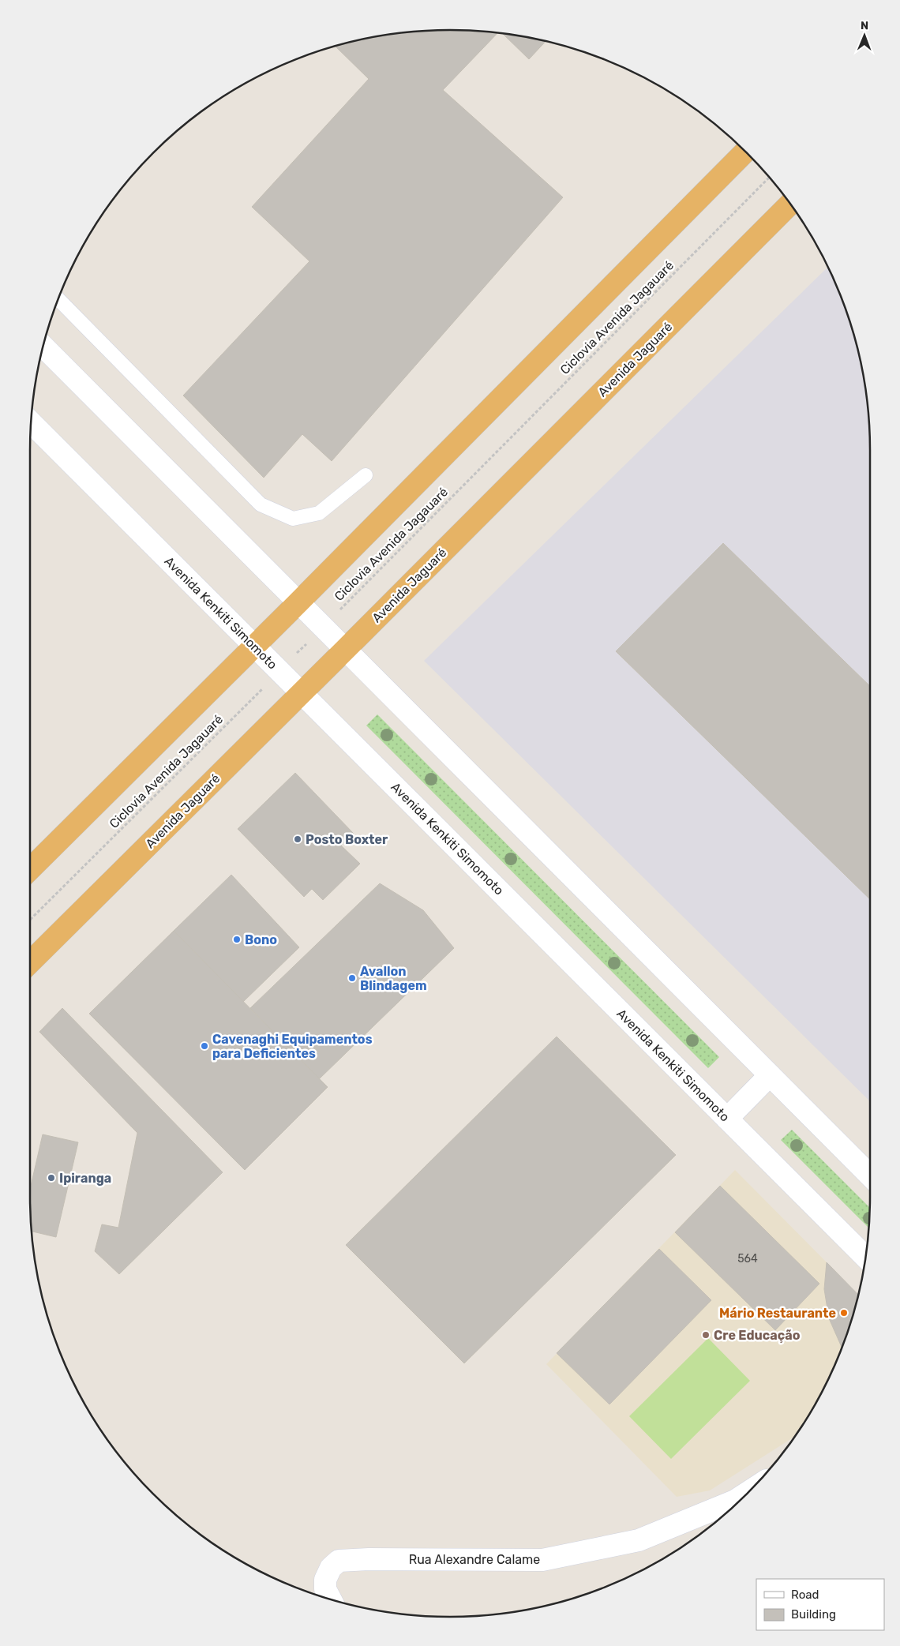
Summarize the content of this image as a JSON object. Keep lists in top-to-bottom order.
{
  "streets": {
    "highway": ["Avenida Jaguaré"],
    "main road": ["Avenida Kenkiti Simomoto", "Rua Alexandre Calame"],
    "path": ["Ciclovia Avenida Jagauaré"]
  },
  "crossings": [
    ["Ciclovia Avenida Jagauaré", "Avenida Kenkiti Simomoto"],
    ["Avenida Jaguaré", "Avenida Kenkiti Simomoto"]
  ],
  "places": [
    "Posto Boxter",
    "Bono",
    "Avallon Blindagem",
    "Cavenaghi Equipamentos para Deficientes",
    "Ipiranga",
    "Mário Restaurante",
    "Cre Educação"
  ],
  "house_numbers": ["564"],
  "legend": ["Road", "Building"],
  "north": "top"
}
